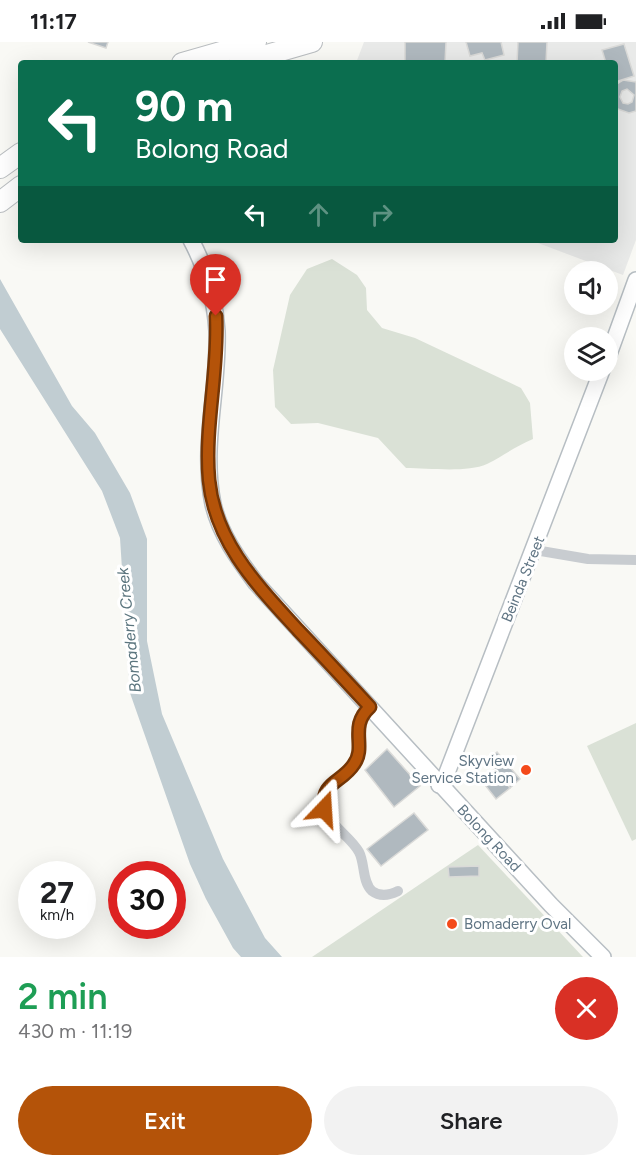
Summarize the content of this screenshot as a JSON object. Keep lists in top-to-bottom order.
{
  "streets": {
    "main road": ["Beinda Street", "Bolong Road"]
  },
  "crossings": [
    ["Beinda Street", "Bolong Road"]
  ],
  "water": ["Bomaderry Creek"],
  "places": ["Skyview Service Station", "Bomaderry Oval"],
  "page": {
    "status": "11:17",
    "turn": ["90 m", "Bolong Road"],
    "speed": "27 km/h",
    "limit": "30",
    "heading": ["2 min", "430 m · 11:19"],
    "buttons": ["Exit", "Share"]
  }
}
